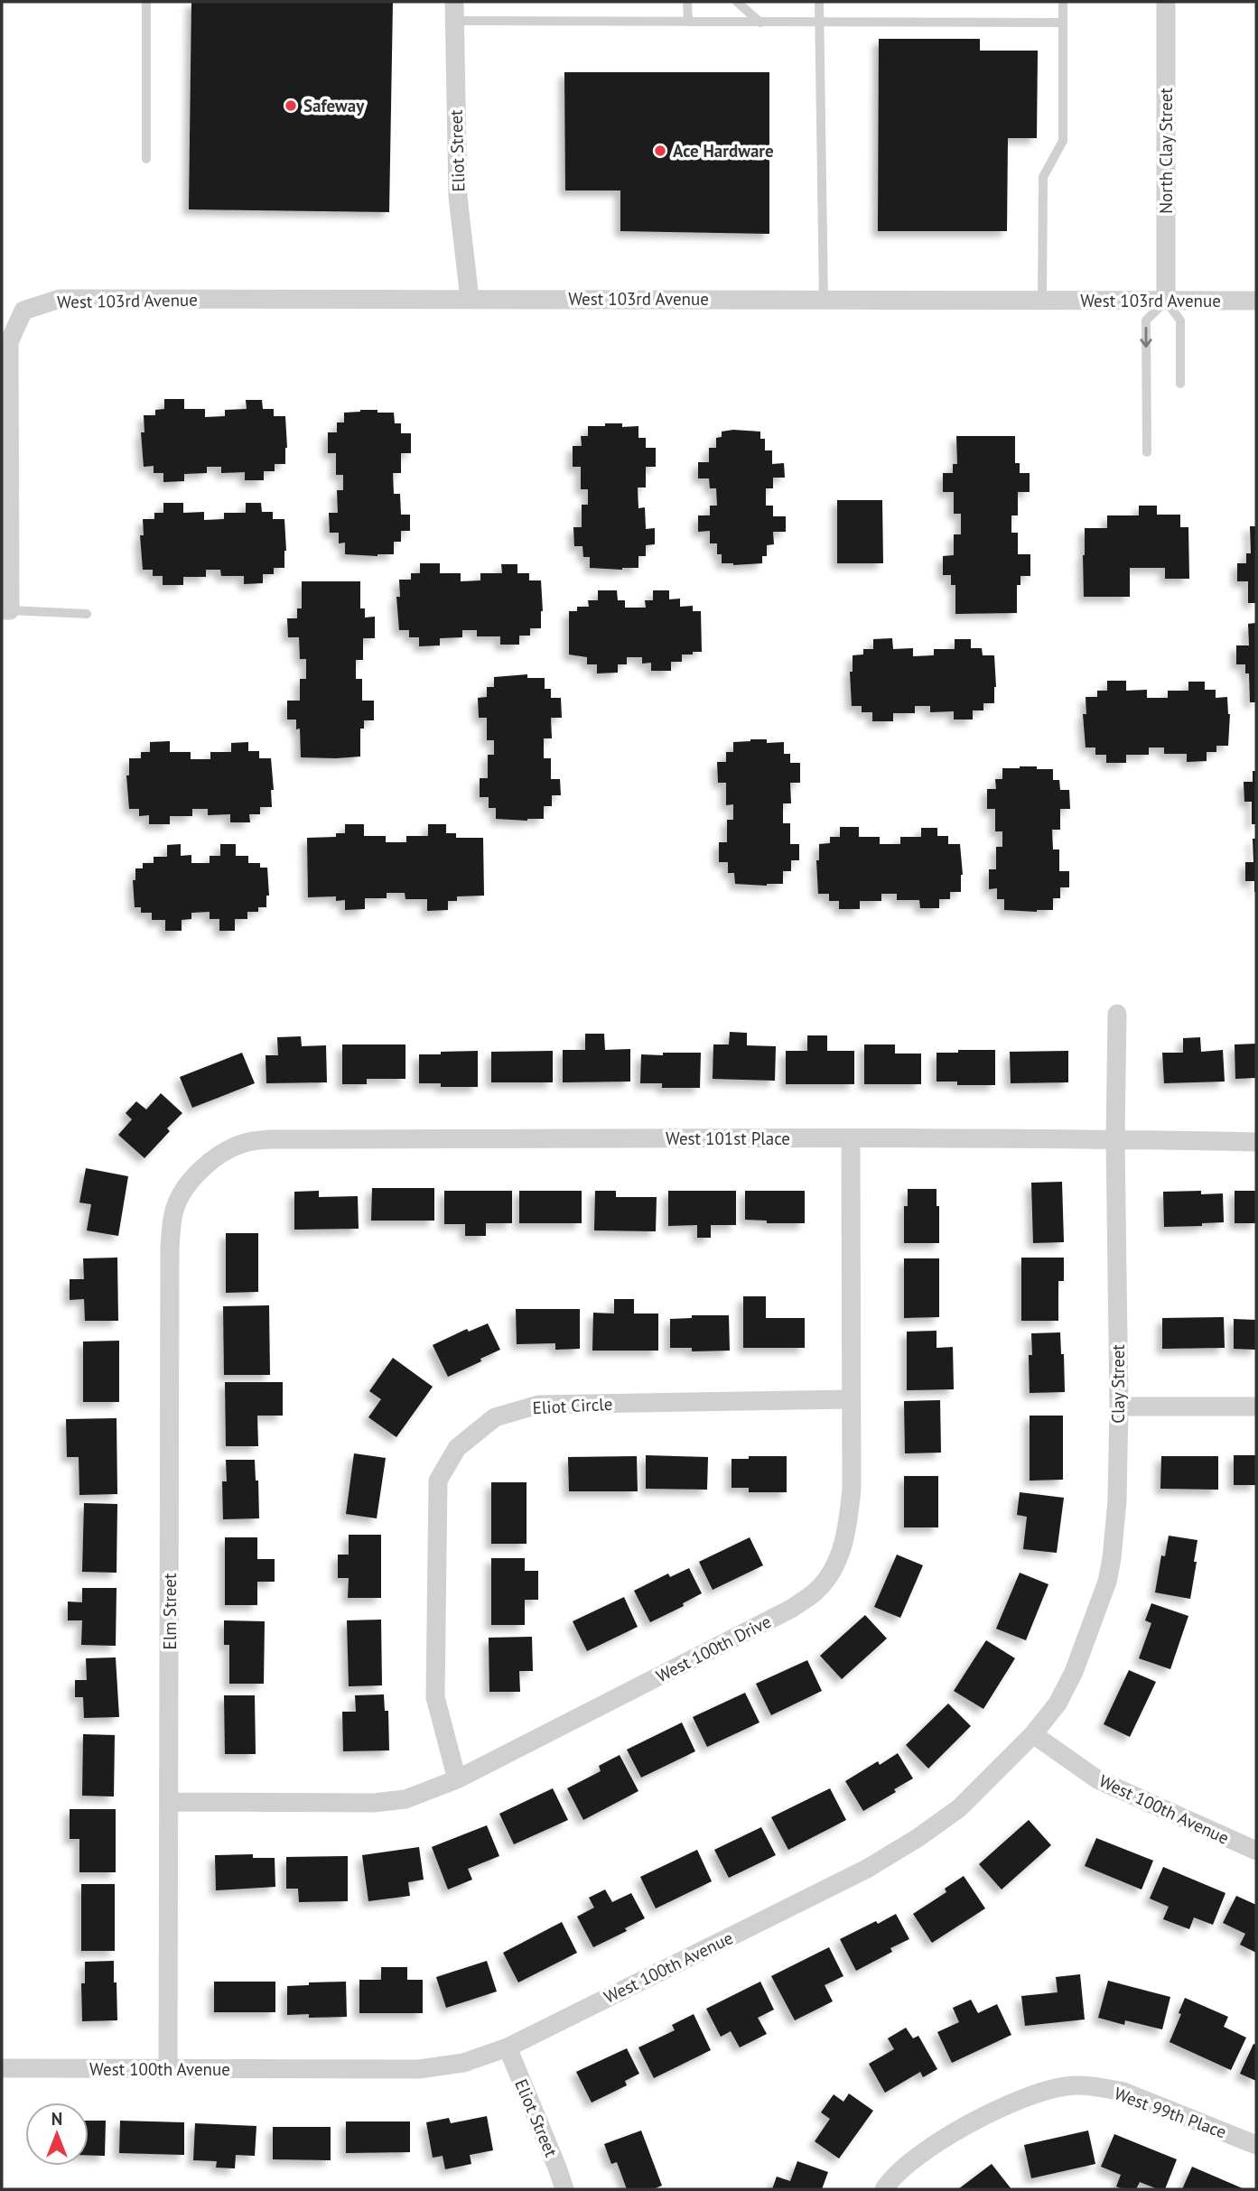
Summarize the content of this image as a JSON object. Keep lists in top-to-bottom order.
{
  "streets": {
    "street": [
      "Eliot Street",
      "North Clay Street",
      "West 103rd Avenue",
      "West 101st Place",
      "Clay Street",
      "Eliot Circle",
      "Elm Street",
      "West 100th Drive",
      "West 100th Avenue",
      "West 99th Place"
    ]
  },
  "crossings": [
    ["Eliot Street", "West 103rd Avenue"],
    ["Eliot Street", "West 100th Avenue"],
    ["North Clay Street", "West 103rd Avenue"],
    ["West 101st Place", "Clay Street"],
    ["West 101st Place", "Elm Street"],
    ["West 101st Place", "West 100th Drive"],
    ["Clay Street", "West 100th Avenue"],
    ["Eliot Circle", "West 100th Drive"],
    ["Elm Street", "West 100th Drive"],
    ["Elm Street", "West 100th Avenue"]
  ],
  "places": ["Safeway", "Ace Hardware"],
  "north": "top"
}
